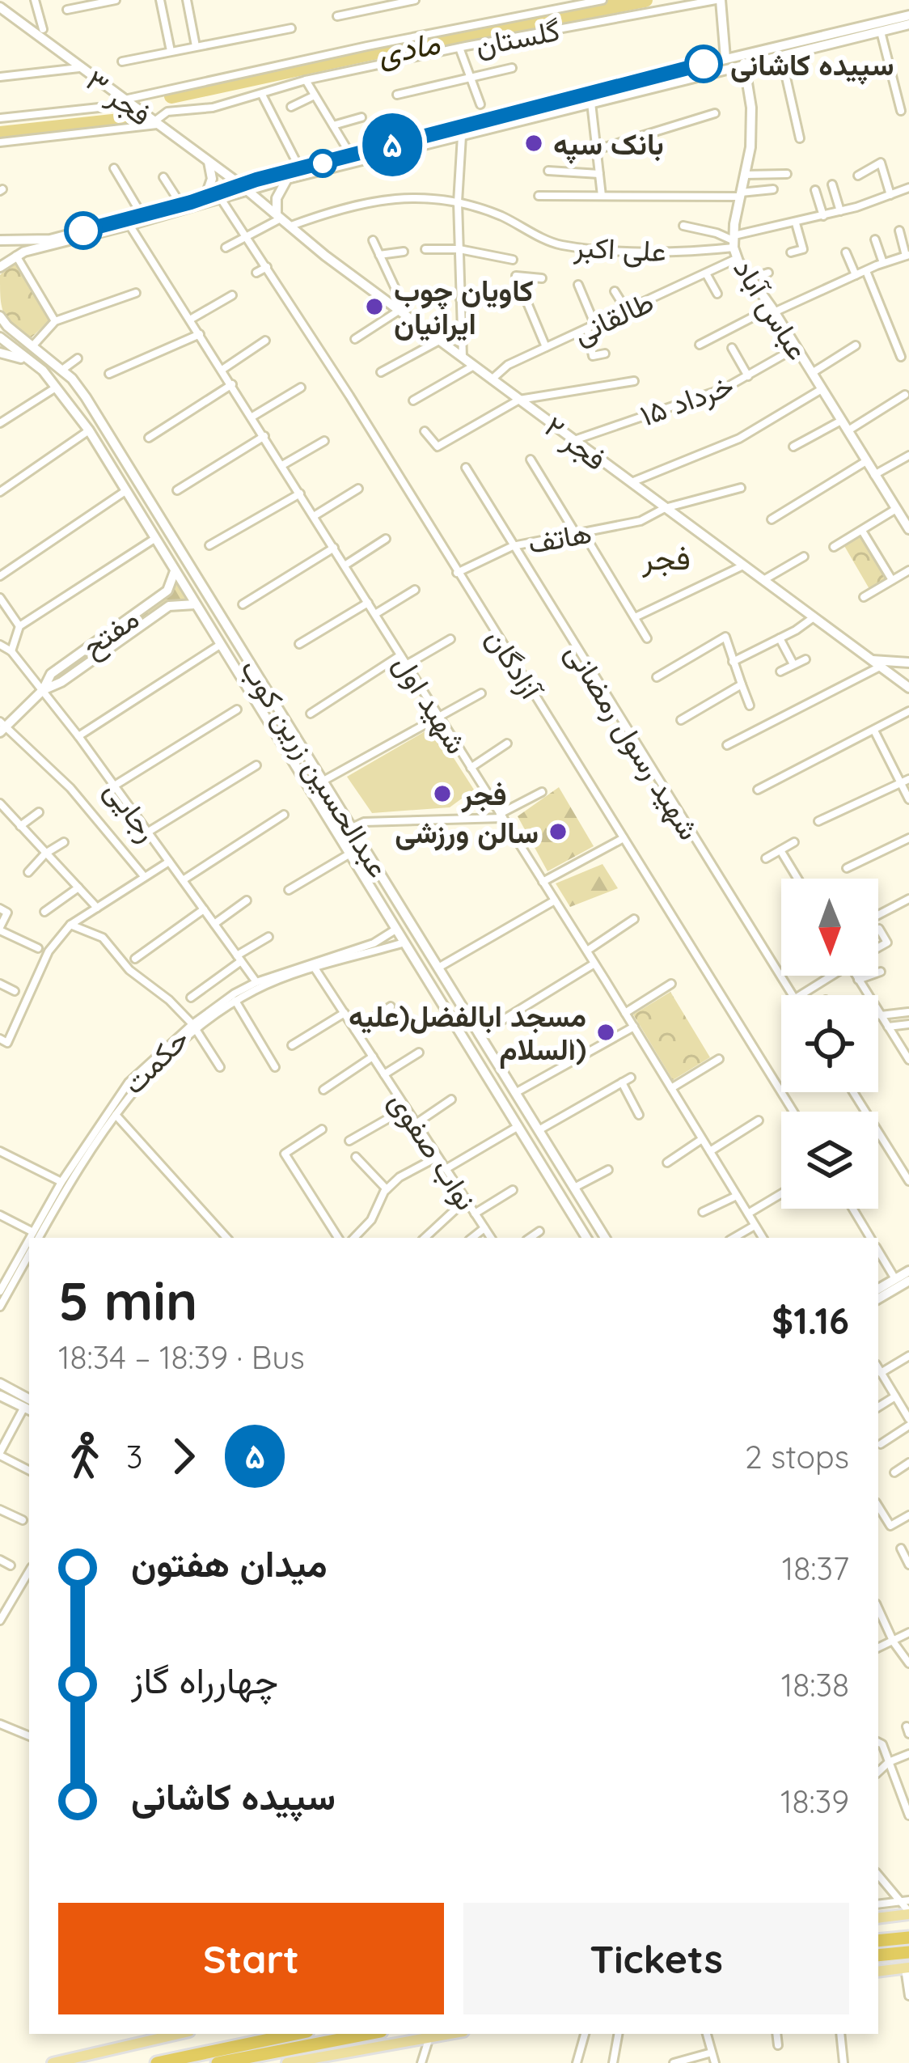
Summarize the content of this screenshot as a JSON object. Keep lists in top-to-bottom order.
{
  "streets": {
    "main road": [
      "فجر ۳",
      "عباس آباد",
      "فجر ۲",
      "مفتح",
      "عبدالحسین زرین کوب"
    ],
    "street": [
      "گلستان",
      "علی اکبر",
      "طالقانی",
      "۱۵ خرداد",
      "هاتف",
      "آزادگان",
      "شهید اول",
      "شهید رسول رمضانی",
      "رجایی",
      "حکمت",
      "نواب صفوی"
    ]
  },
  "crossings": [
    ["گلستان", "فجر ۳"],
    ["فجر ۳", "فجر ۲"],
    ["علی اکبر", "عباس آباد"],
    ["علی اکبر", "طالقانی"],
    ["علی اکبر", "فجر ۲"],
    ["عباس آباد", "طالقانی"],
    ["عباس آباد", "۱۵ خرداد"],
    ["طالقانی", "فجر ۲"],
    ["۱۵ خرداد", "فجر ۲"],
    ["فجر ۲", "هاتف"],
    ["هاتف", "آزادگان"],
    ["هاتف", "شهید رسول رمضانی"],
    ["مفتح", "عبدالحسین زرین کوب"],
    ["مفتح", "رجایی"],
    ["عبدالحسین زرین کوب", "حکمت"],
    ["رجایی", "حکمت"],
    ["حکمت", "نواب صفوی"]
  ],
  "districts": ["فجر"],
  "water": ["مادی"],
  "places": [
    "سپیده کاشانی",
    "بانک سپه",
    "کاویان چوب ایرانیان",
    "فجر",
    "سالن ورزشی",
    "مسجد ابالفضل(علیه السلام)"
  ],
  "lines": ["bus line ۵"],
  "north": "bottom",
  "page": {
    "on_map": "۵",
    "heading": ["5 min", "18:34 – 18:39 · Bus", "$1.16"],
    "legs": ["3", "۵", "2 stops"],
    "list": [
      {
        "name": "میدان هفتون",
        "value": "18:37"
      },
      {
        "name": "چهارراه گاز",
        "value": "18:38"
      },
      {
        "name": "سپیده کاشانی",
        "value": "18:39"
      }
    ],
    "buttons": ["Start", "Tickets"]
  }
}
